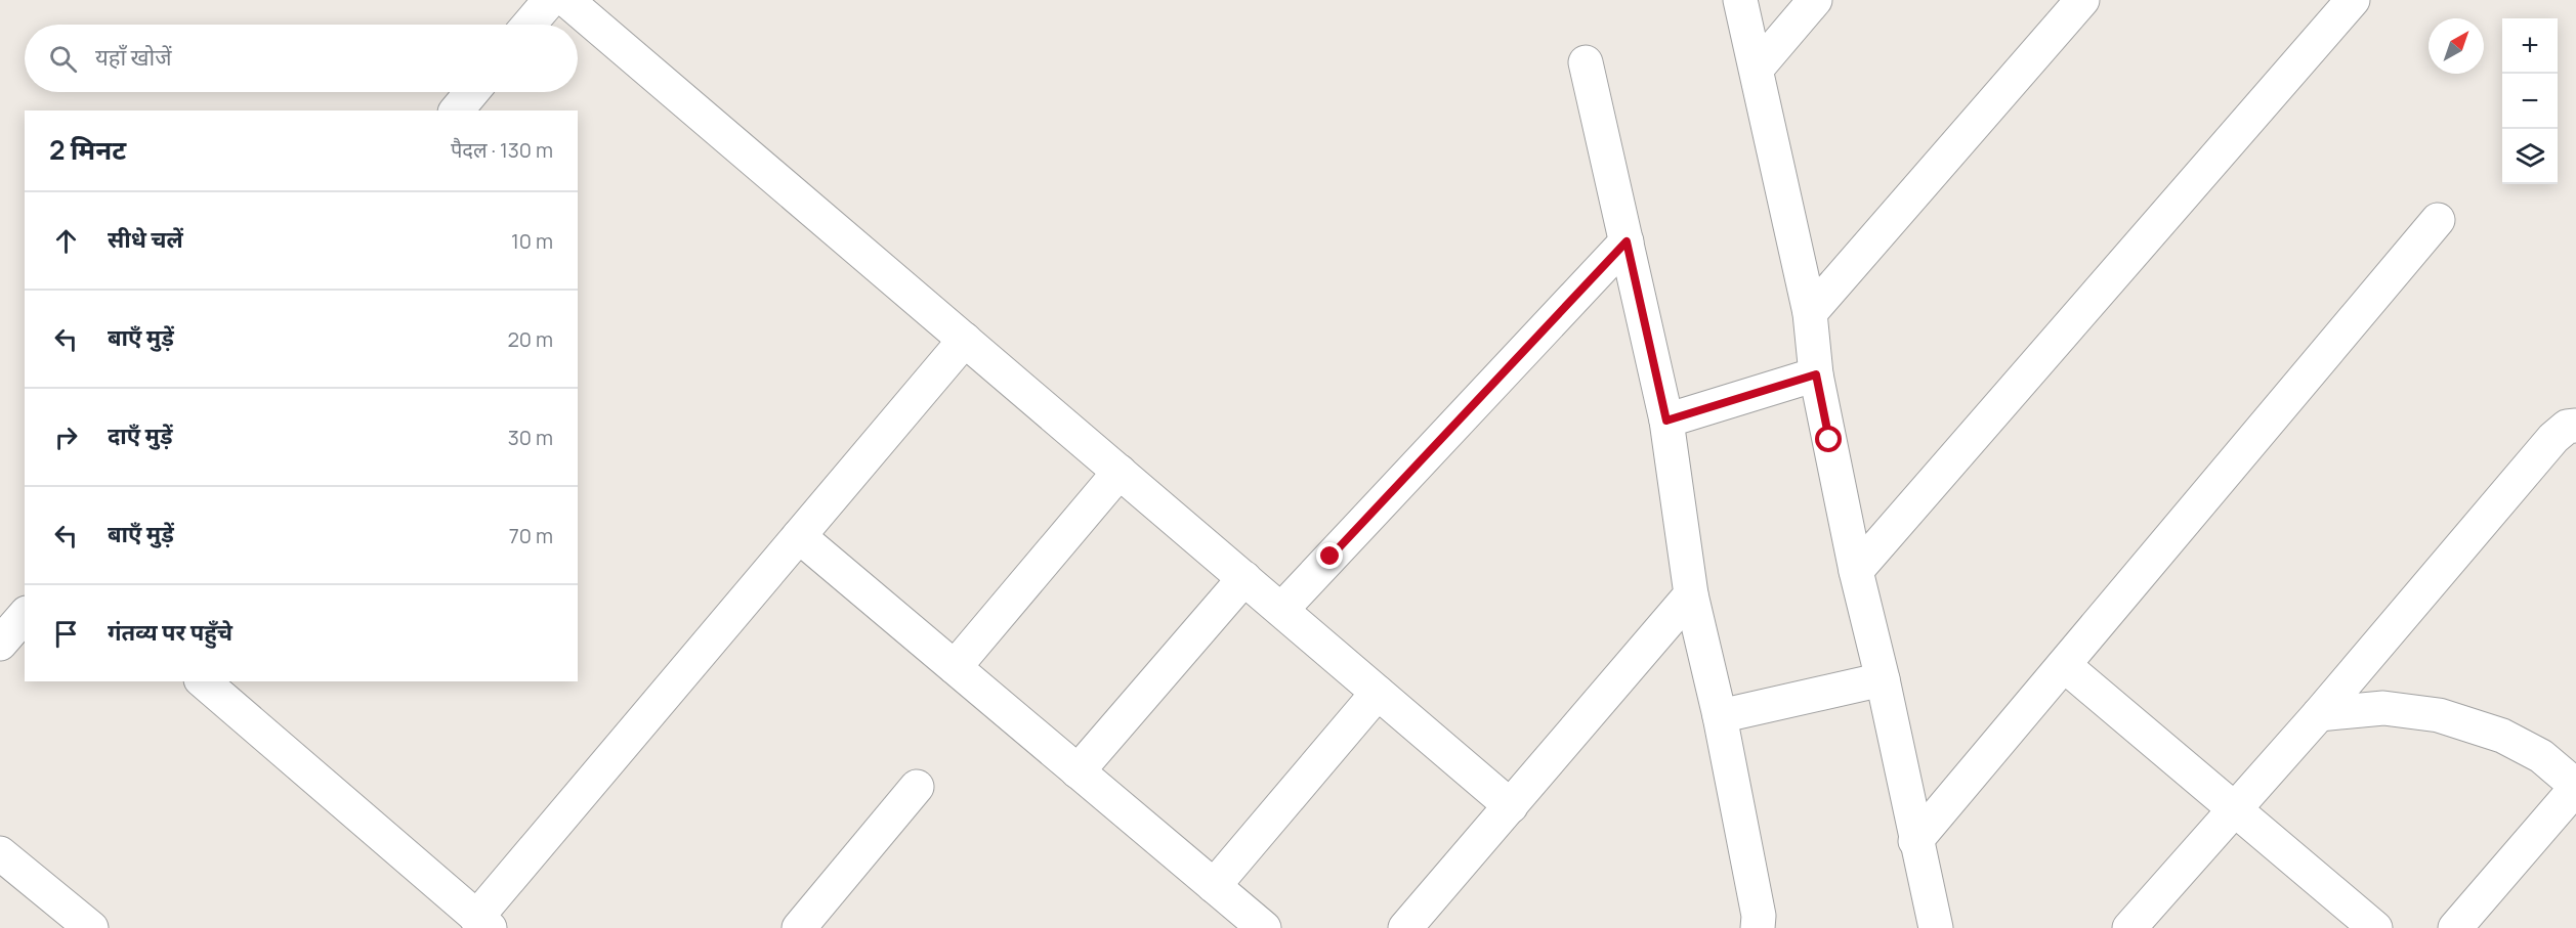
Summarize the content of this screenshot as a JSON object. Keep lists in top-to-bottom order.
{
  "north": "top right",
  "page": {
    "map_buttons": ["+", "−"],
    "search": "यहाँ खोजें",
    "heading": ["2 मिनट", "पैदल · 130 m"],
    "list": [
      ["सीधे चलें", "10 m"],
      ["बाएँ मुड़ें", "20 m"],
      ["दाएँ मुड़ें", "30 m"],
      ["बाएँ मुड़ें", "70 m"],
      "गंतव्य पर पहुँचे"
    ]
  }
}
